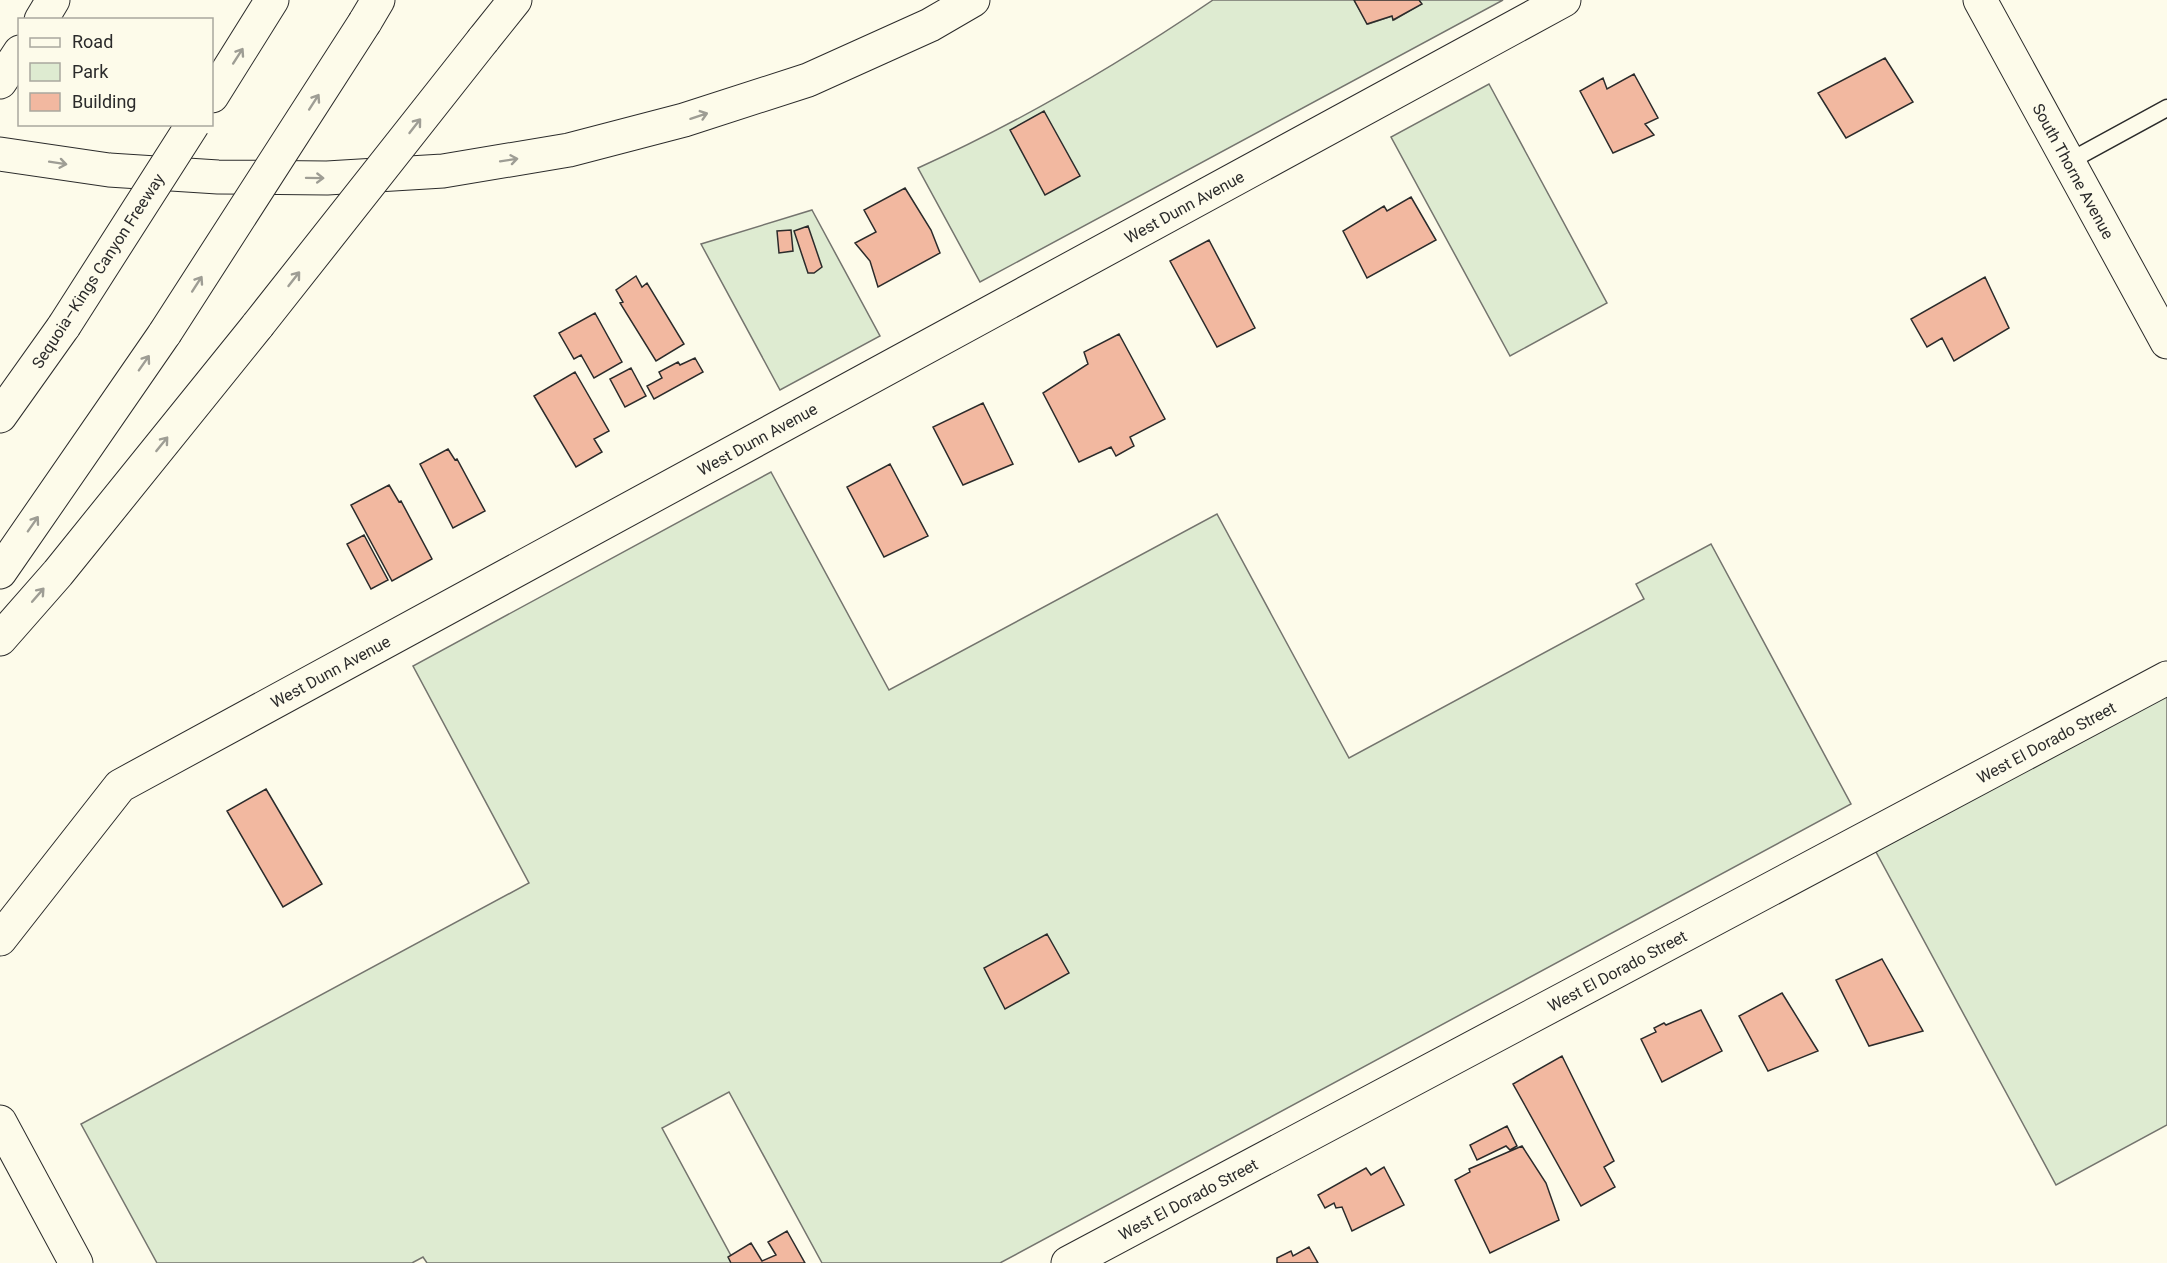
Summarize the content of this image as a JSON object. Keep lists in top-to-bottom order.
{
  "streets": {
    "main road": [
      "South Thorne Avenue",
      "West Dunn Avenue",
      "Sequoia–Kings Canyon Freeway",
      "West El Dorado Street"
    ]
  },
  "legend": ["Road", "Park", "Building"]
}
